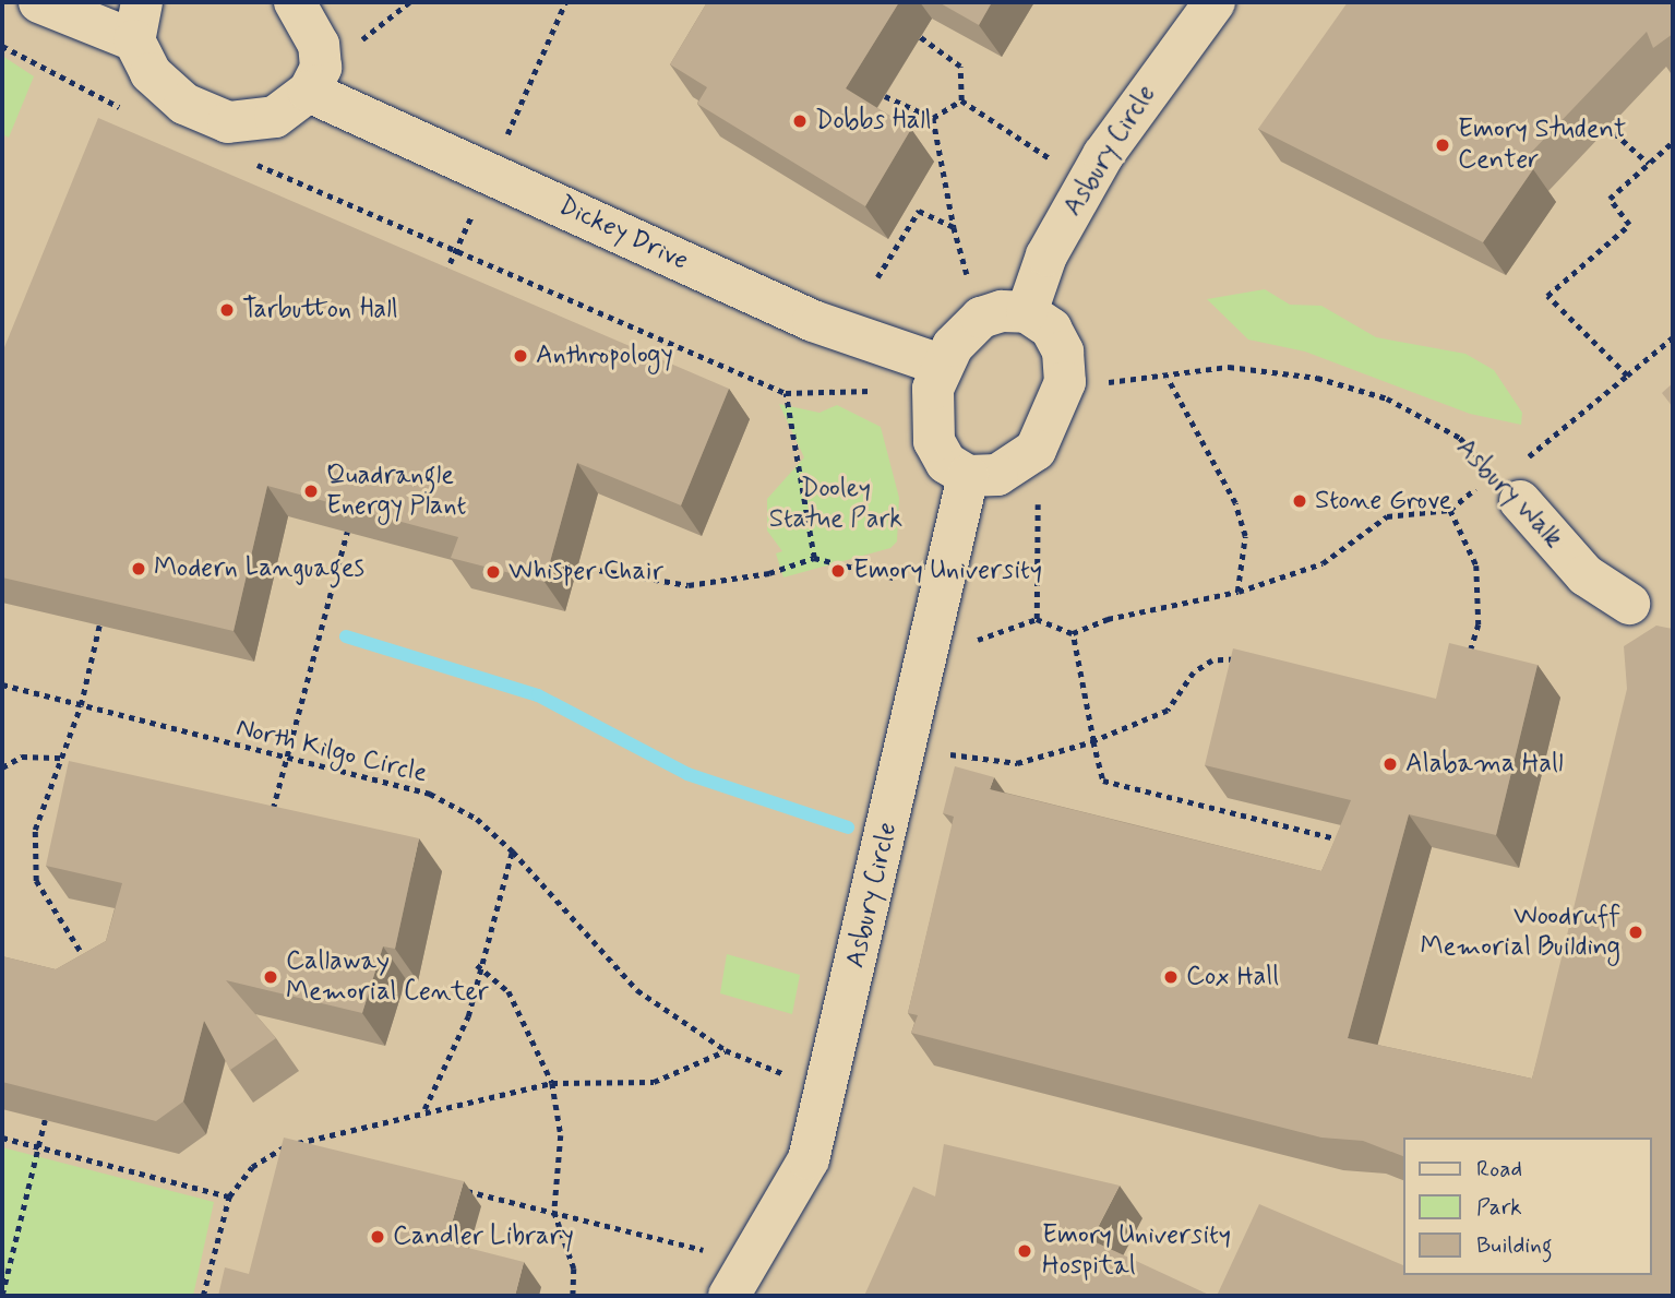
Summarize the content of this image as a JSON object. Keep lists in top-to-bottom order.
{
  "streets": {
    "street": ["Asbury Circle", "Dickey Drive", "Asbury Walk"],
    "path": ["North Kilgo Circle"]
  },
  "crossings": [
    ["Asbury Circle", "Dickey Drive"],
    ["Asbury Circle", "Asbury Walk"],
    ["Asbury Circle", "North Kilgo Circle"],
    ["Dickey Drive", "Asbury Walk"]
  ],
  "parks": ["Dooley Statue Park"],
  "places": [
    "Dobbs Hall",
    "Emory Student Center",
    "Tarbutton Hall",
    "Anthropology",
    "Quadrangle Energy Plant",
    "Stone Grove",
    "Modern Languages",
    "Emory University",
    "Whisper Chair",
    "Alabama Hall",
    "Woodruff Memorial Building",
    "Callaway Memorial Center",
    "Cox Hall",
    "Candler Library",
    "Emory University Hospital"
  ],
  "legend": ["Road", "Park", "Building"]
}
